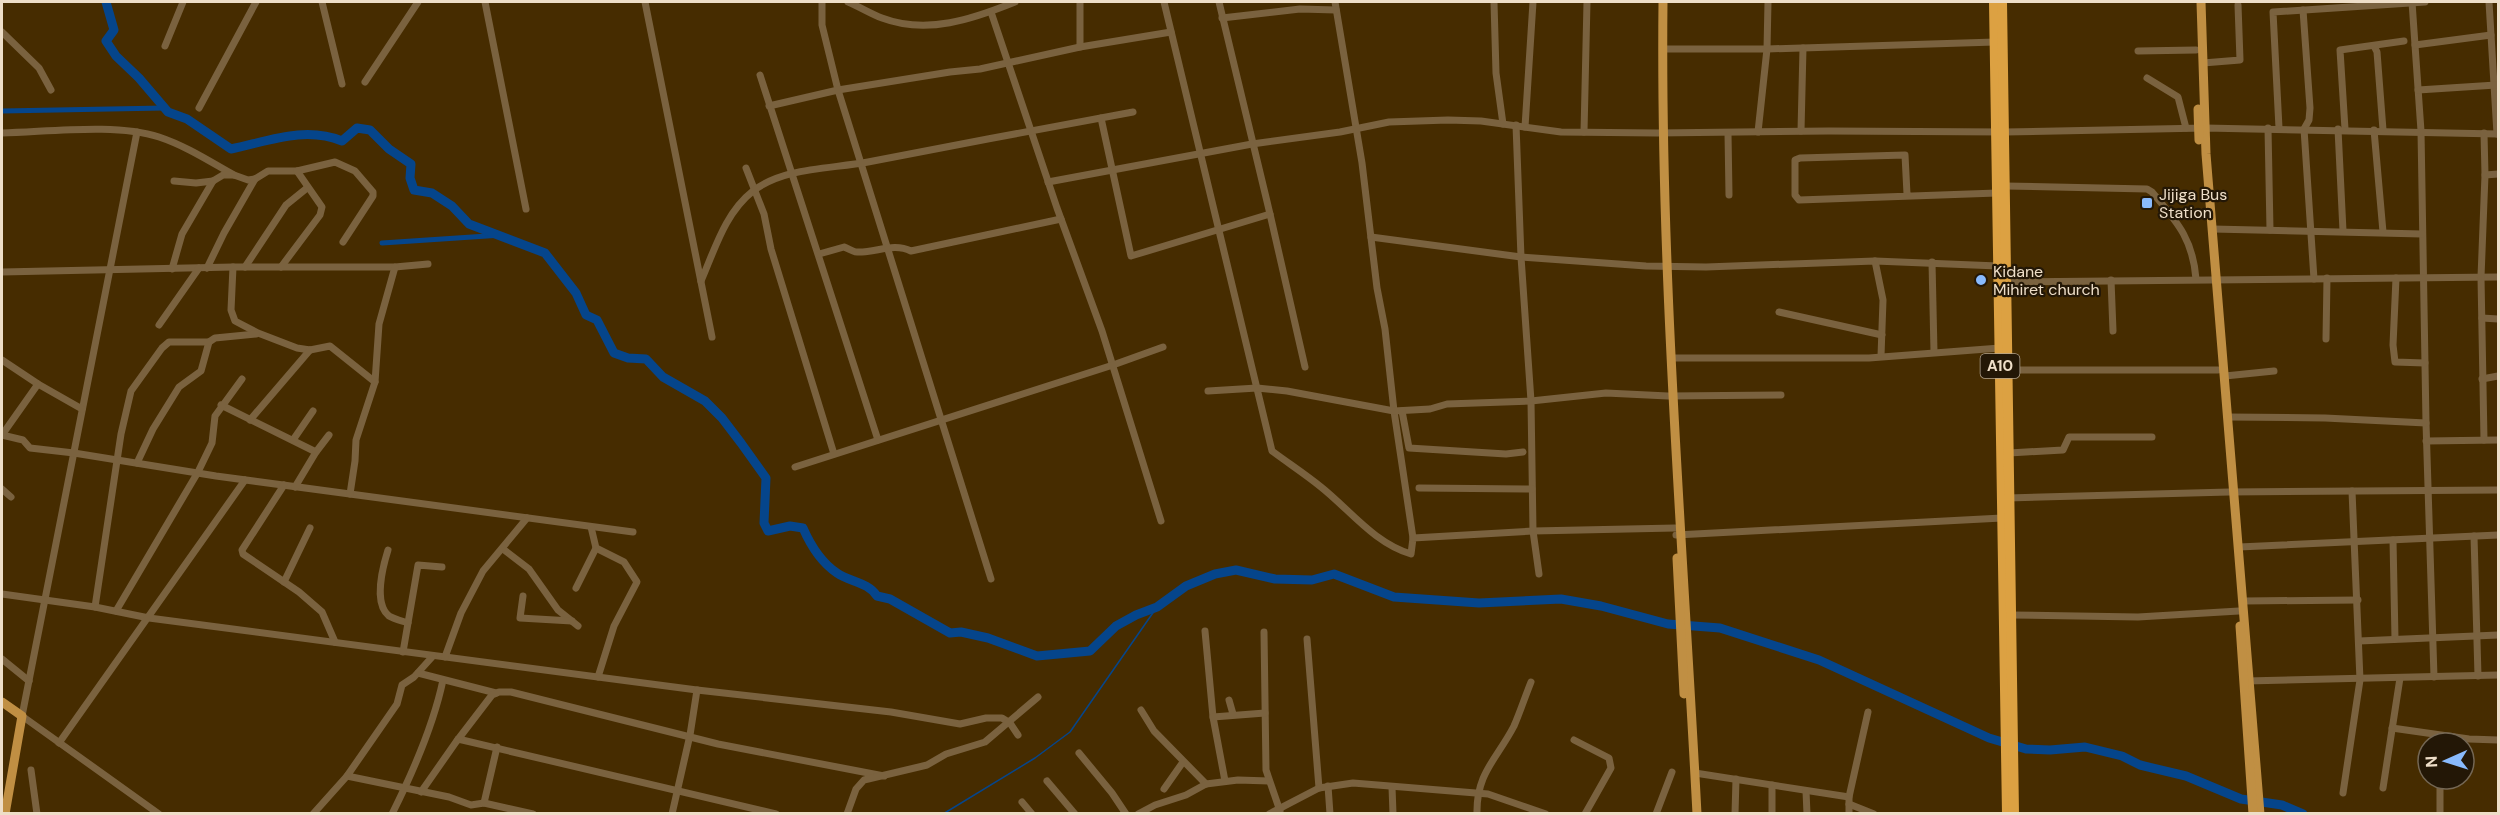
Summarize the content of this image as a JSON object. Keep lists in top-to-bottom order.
{
  "streets": {
    "highway": ["A10"]
  },
  "places": {
    "transit": ["Jijiga Bus Station"],
    "other": ["Kidane Mihiret church"]
  },
  "north": "left"
}
